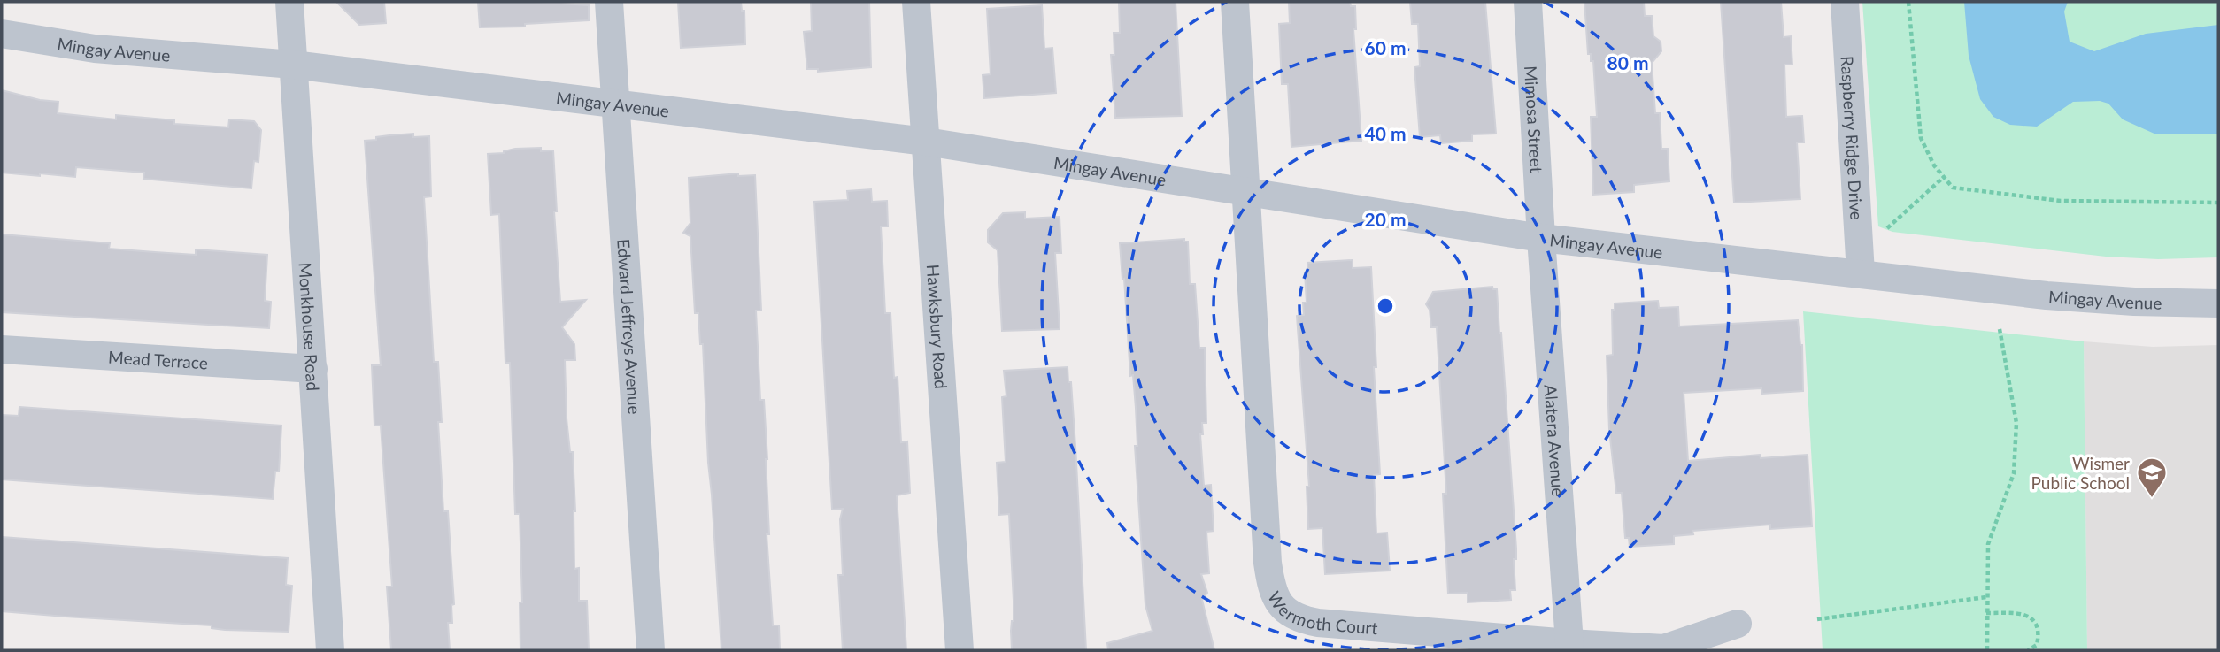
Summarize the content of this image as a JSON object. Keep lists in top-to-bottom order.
{
  "streets": {
    "street": [
      "Mingay Avenue",
      "Mimosa Street",
      "Raspberry Ridge Drive",
      "Monkhouse Road",
      "Hawksbury Road",
      "Edward Jeffreys Avenue",
      "Mead Terrace",
      "Alatera Avenue",
      "Wermoth Court"
    ]
  },
  "crossings": [
    ["Mingay Avenue", "Mimosa Street"],
    ["Mingay Avenue", "Raspberry Ridge Drive"],
    ["Mingay Avenue", "Monkhouse Road"],
    ["Mingay Avenue", "Hawksbury Road"],
    ["Mingay Avenue", "Edward Jeffreys Avenue"],
    ["Mingay Avenue", "Alatera Avenue"],
    ["Mingay Avenue", "Wermoth Court"],
    ["Mimosa Street", "Alatera Avenue"],
    ["Monkhouse Road", "Mead Terrace"],
    ["Alatera Avenue", "Wermoth Court"]
  ],
  "places": {
    "school or university": ["Wismer Public School"]
  },
  "rings": [
    "60 m",
    "80 m",
    "40 m",
    "20 m"
  ]
}
